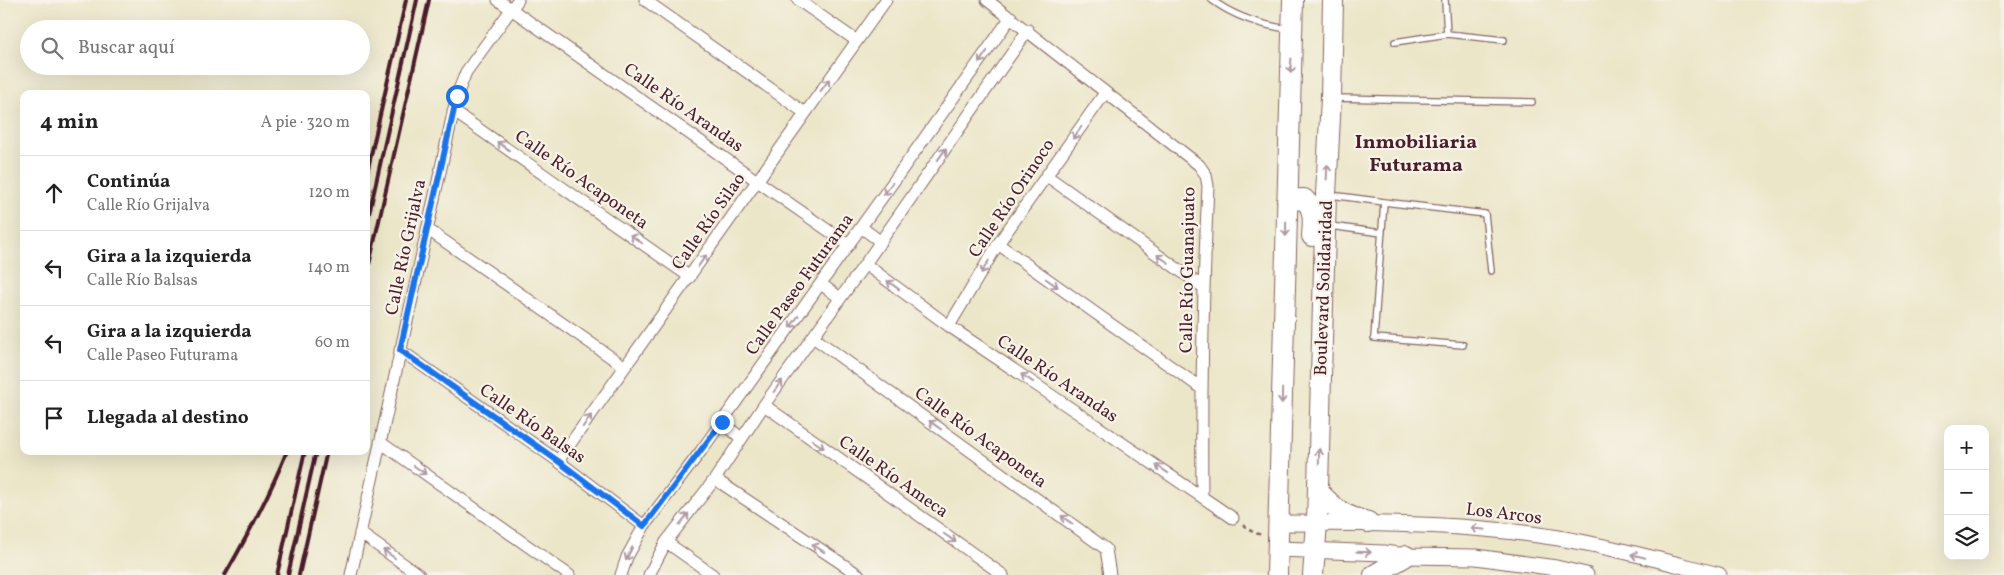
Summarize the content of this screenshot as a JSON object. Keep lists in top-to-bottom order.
{
  "streets": {
    "highway": ["Boulevard Solidaridad"],
    "main road": ["Los Arcos"],
    "street": [
      "Calle Río Arandas",
      "Calle Río Acaponeta",
      "Calle Río Orinoco",
      "Calle Río Silao",
      "Calle Río Grijalva",
      "Calle Río Guanajuato",
      "Calle Paseo Futurama",
      "Calle Río Balsas",
      "Calle Río Ameca"
    ]
  },
  "crossings": [
    ["Calle Río Arandas", "Calle Río Orinoco"],
    ["Calle Río Arandas", "Calle Río Silao"],
    ["Calle Río Arandas", "Calle Río Grijalva"],
    ["Calle Río Arandas", "Calle Río Guanajuato"],
    ["Calle Río Arandas", "Calle Paseo Futurama"],
    ["Calle Río Acaponeta", "Calle Río Silao"],
    ["Calle Río Acaponeta", "Calle Río Grijalva"],
    ["Calle Río Orinoco", "Calle Río Guanajuato"],
    ["Calle Río Silao", "Calle Río Balsas"],
    ["Calle Río Grijalva", "Calle Río Balsas"],
    ["Calle Río Guanajuato", "Calle Paseo Futurama"],
    ["Calle Paseo Futurama", "Calle Río Balsas"],
    ["Boulevard Solidaridad", "Los Arcos"]
  ],
  "one_way": ["Calle Río Acaponeta", "Calle Río Silao"],
  "districts": ["Inmobiliaria Futurama"],
  "page": {
    "search": "Buscar aquí",
    "heading": ["4 min", "A pie · 320 m"],
    "list": [
      ["Continúa", "Calle Río Grijalva", "120 m"],
      ["Gira a la izquierda", "Calle Río Balsas", "140 m"],
      ["Gira a la izquierda", "Calle Paseo Futurama", "60 m"],
      "Llegada al destino"
    ],
    "map_buttons": ["+", "−"]
  }
}
